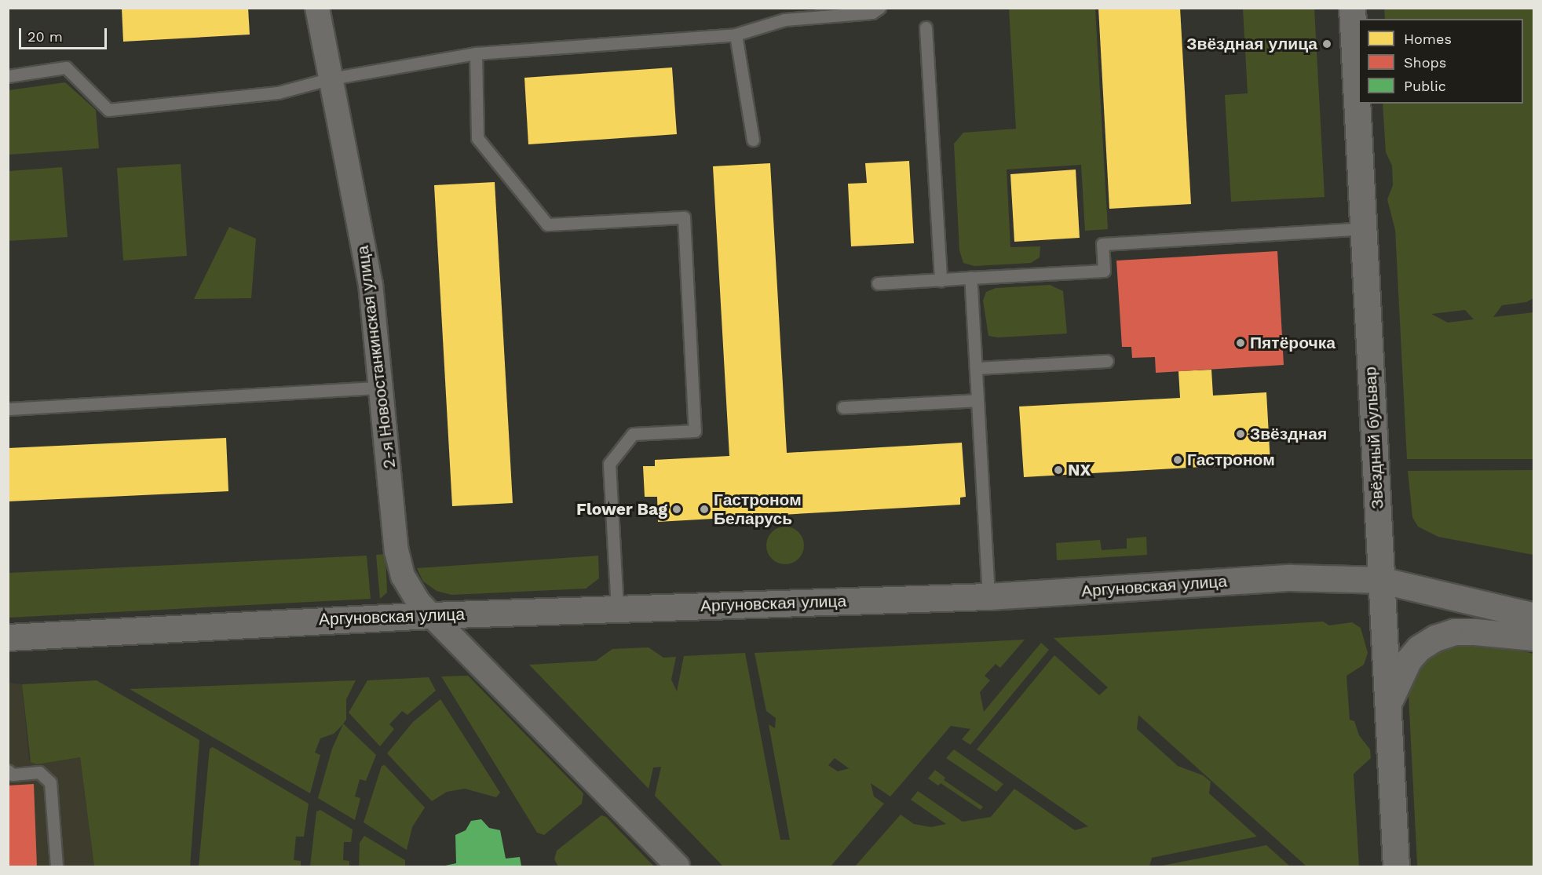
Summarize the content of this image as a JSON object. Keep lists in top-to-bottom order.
{
  "streets": {
    "main road": ["Звёздный бульвар", "Аргуновская улица"],
    "street": ["2-я Новоостанкинская улица"]
  },
  "crossings": [
    ["2-я Новоостанкинская улица", "Аргуновская улица"],
    ["Звёздный бульвар", "Аргуновская улица"]
  ],
  "places": [
    "Звёздная улица",
    "Пятёрочка",
    "Звёздная",
    "Гастроном",
    "NX",
    "Flower Bag",
    "Гастроном Беларусь"
  ],
  "legend": ["Homes", "Shops", "Public"],
  "scale_bar": "20 m"
}
